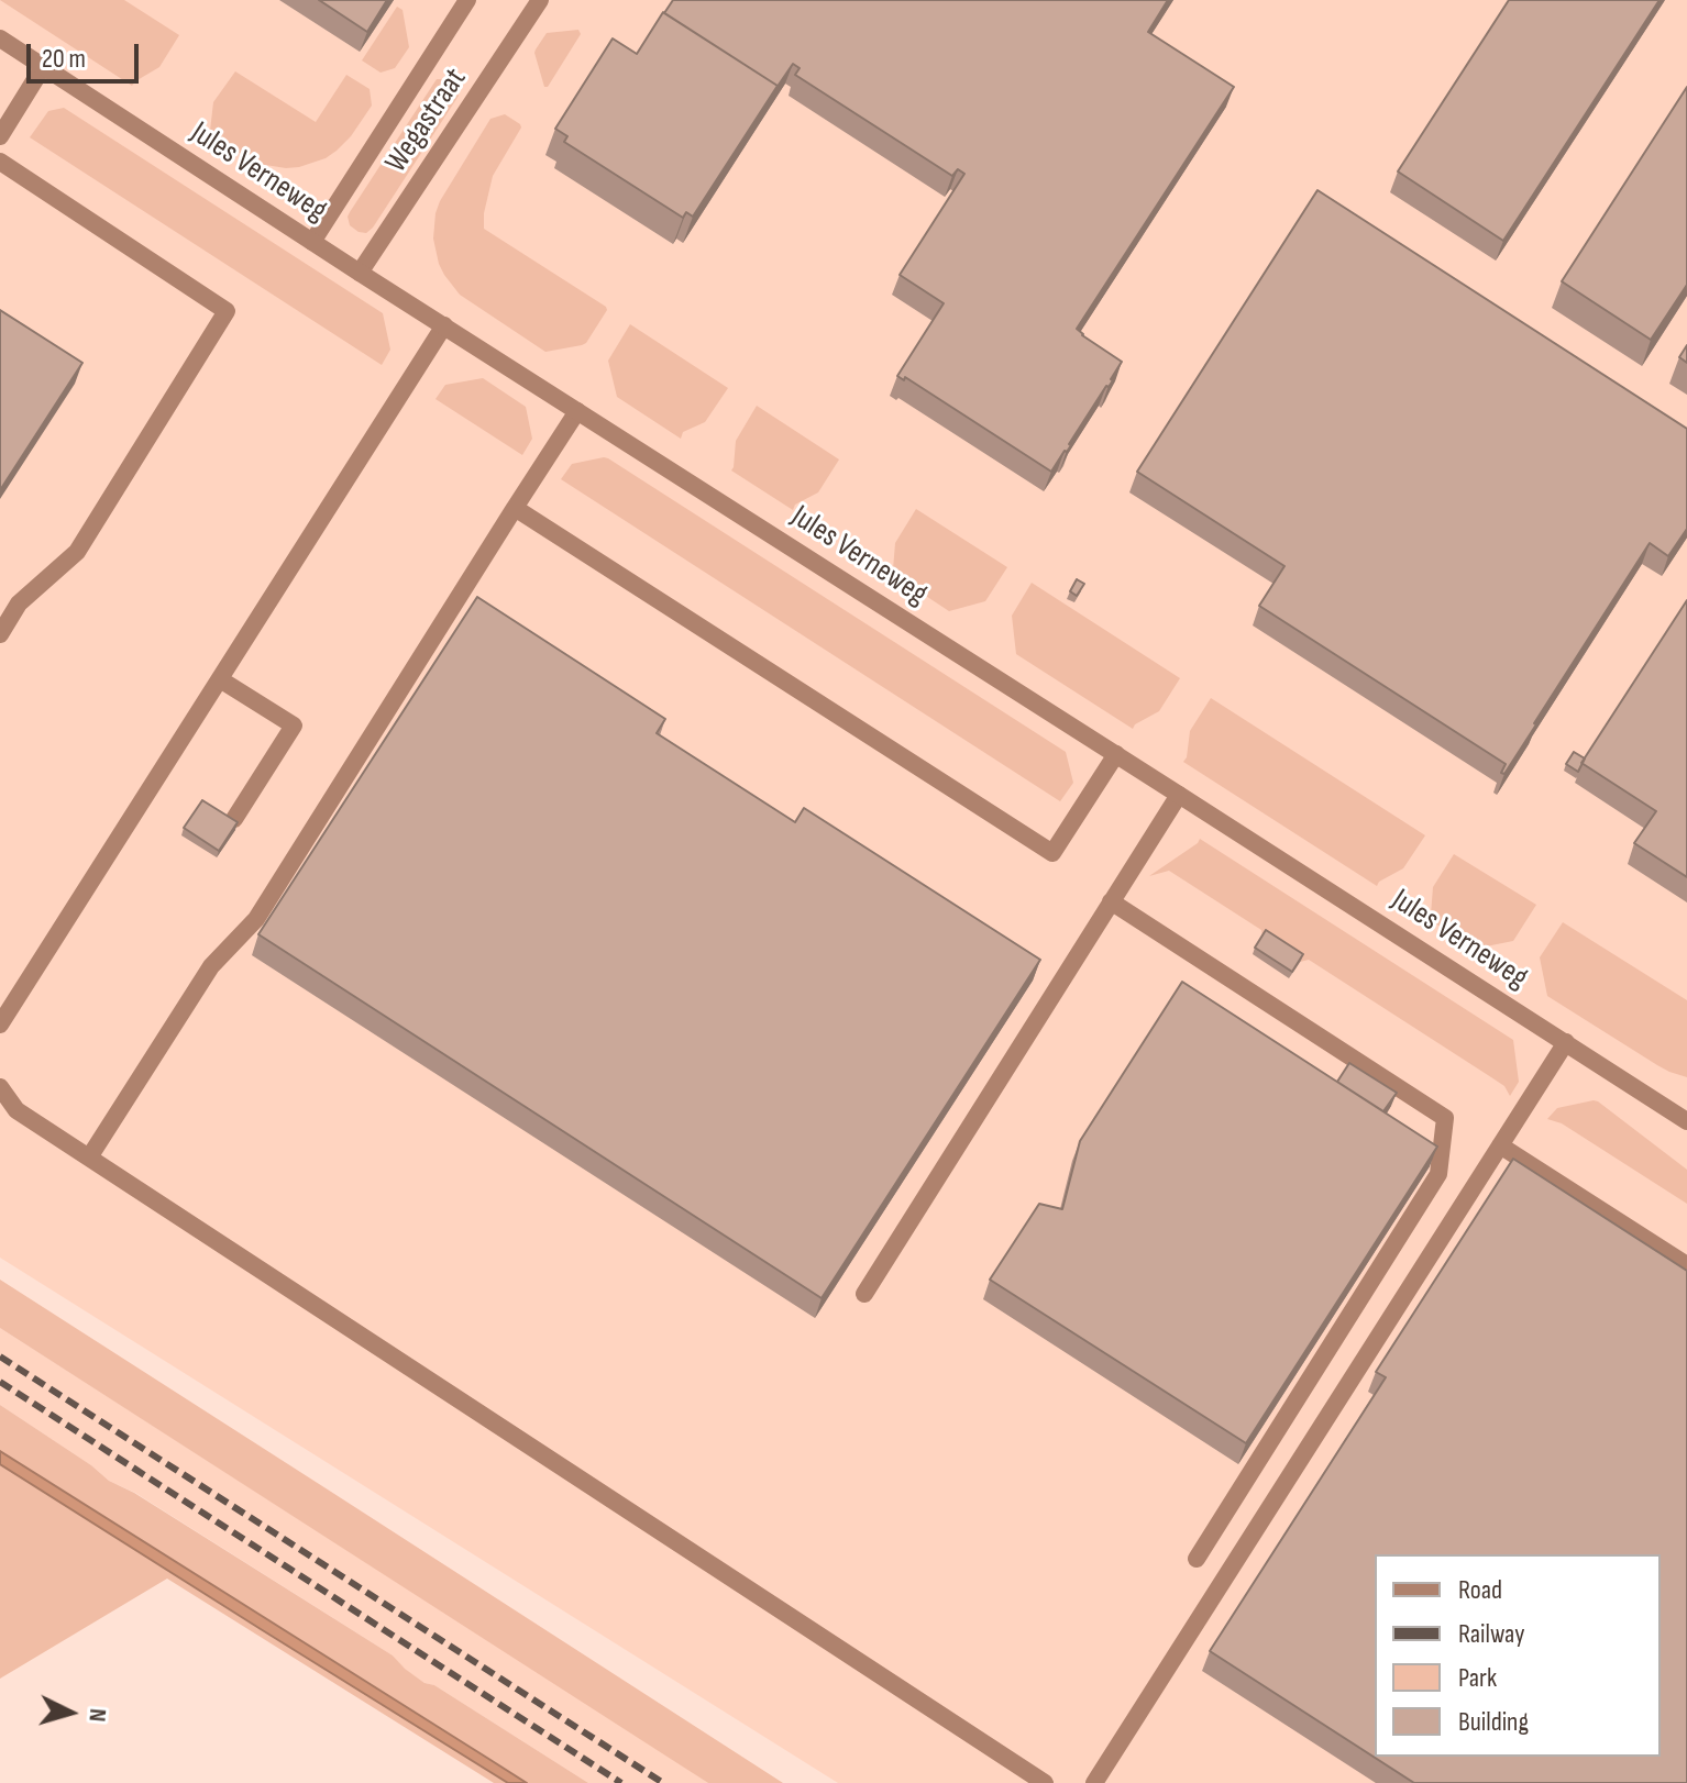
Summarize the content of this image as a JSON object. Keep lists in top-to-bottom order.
{
  "streets": {
    "street": ["Wegastraat", "Jules Verneweg"]
  },
  "crossings": [
    ["Wegastraat", "Jules Verneweg"]
  ],
  "legend": [
    "Road",
    "Railway",
    "Park",
    "Building"
  ],
  "scale_bar": "20 m",
  "north": "right"
}
